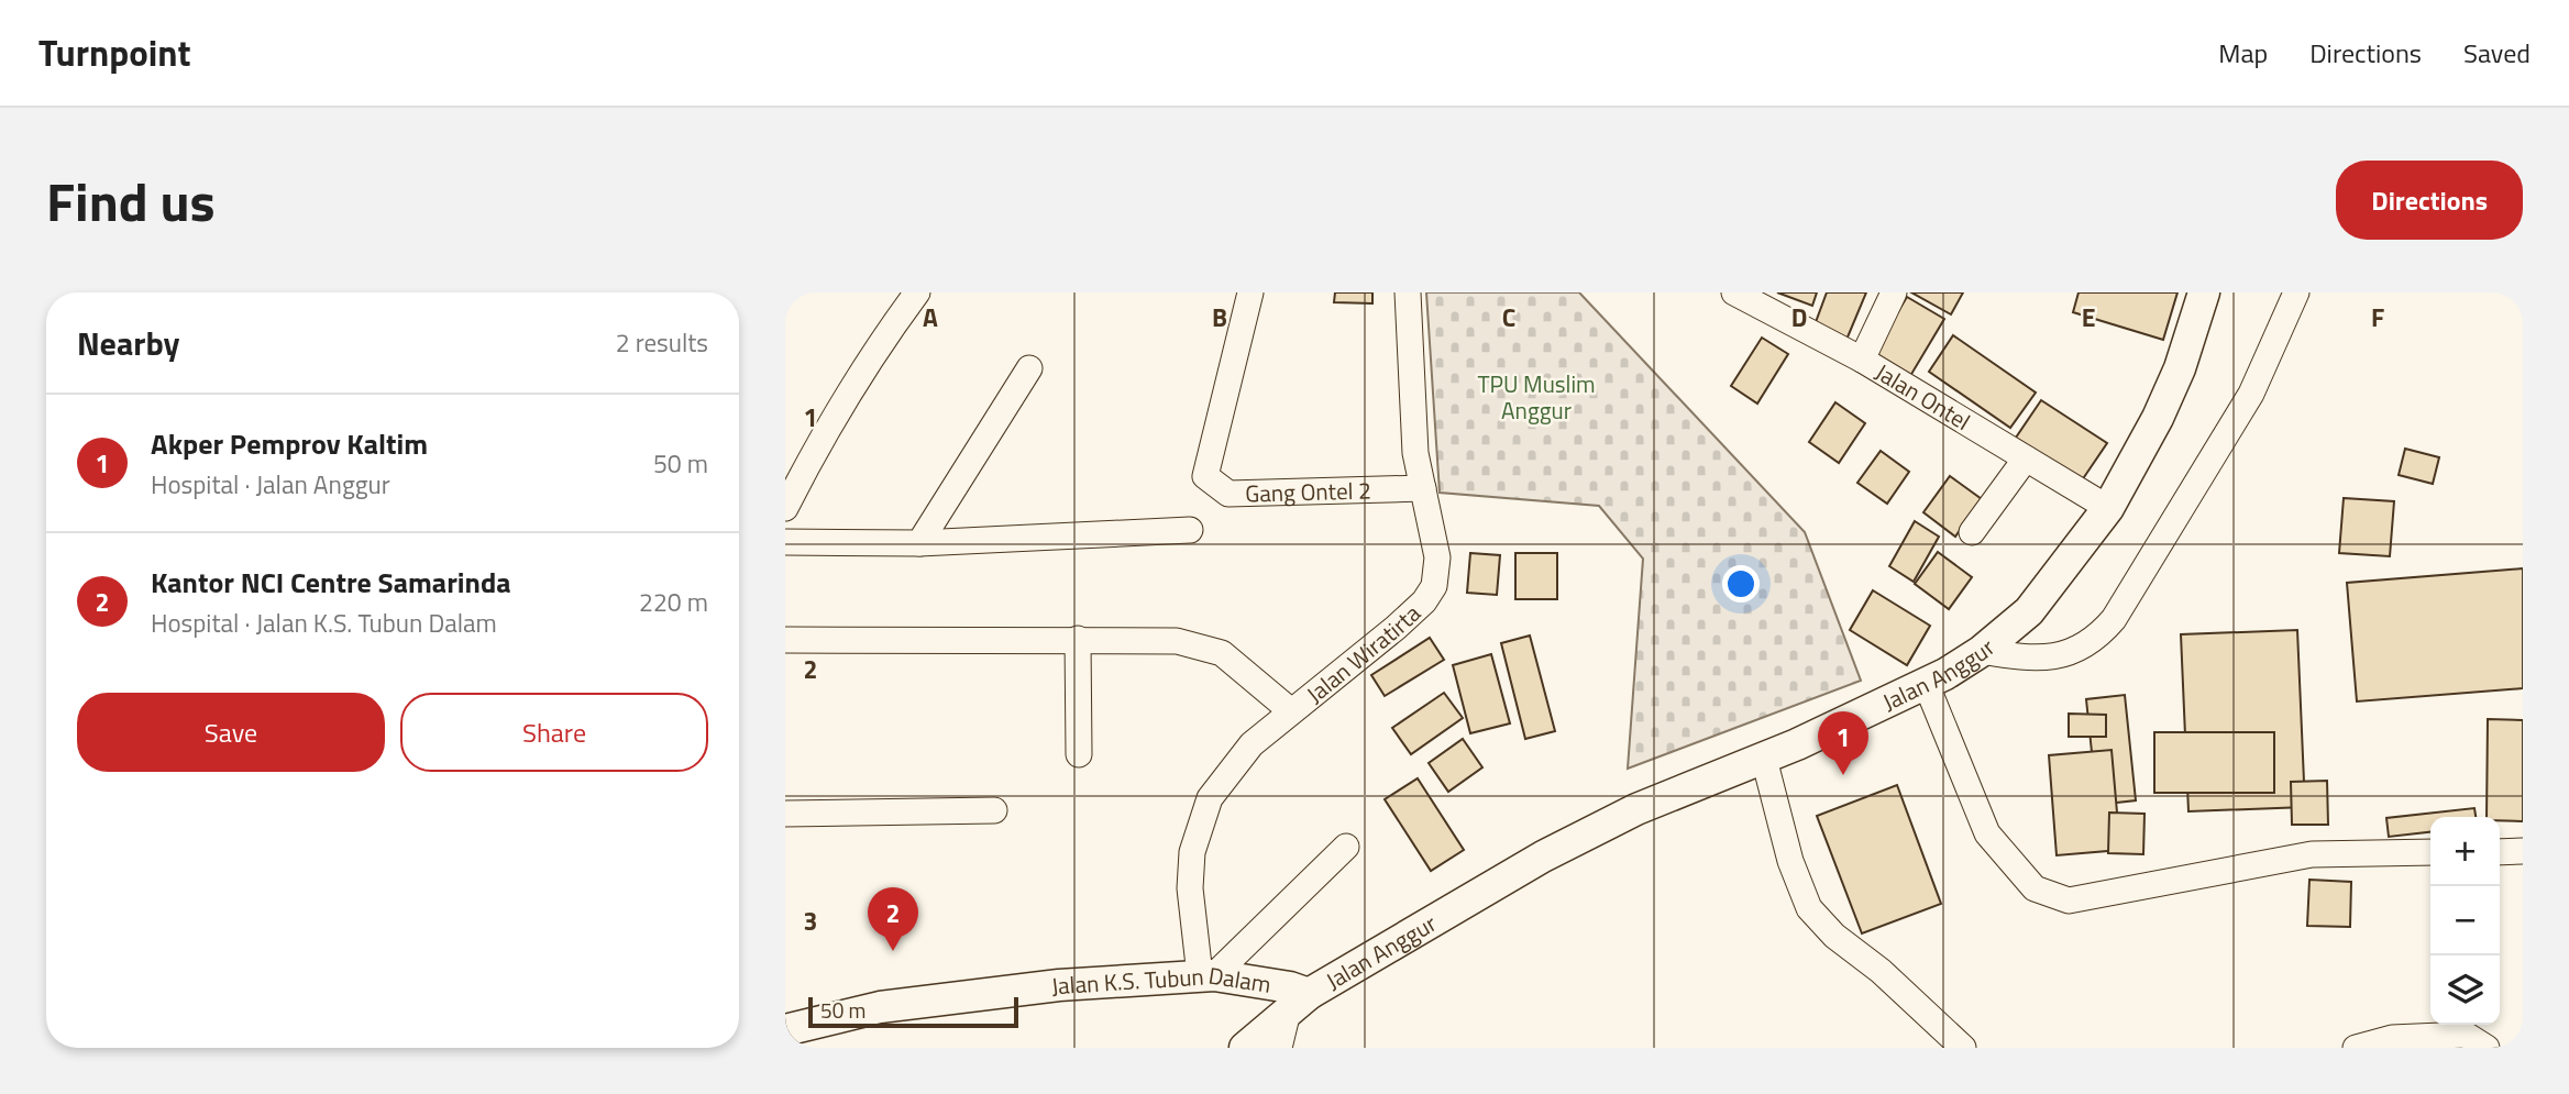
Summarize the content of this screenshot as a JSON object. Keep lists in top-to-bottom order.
{
  "streets": {
    "street": [
      "Jalan Ontel",
      "Gang Ontel 2",
      "Jalan Wiratirta",
      "Jalan Anggur",
      "Jalan K.S. Tubun Dalam"
    ]
  },
  "crossings": [
    ["Jalan Ontel", "Jalan Anggur"],
    ["Gang Ontel 2", "Jalan Wiratirta"],
    ["Jalan Wiratirta", "Jalan K.S. Tubun Dalam"],
    ["Jalan Anggur", "Jalan K.S. Tubun Dalam"]
  ],
  "parks": ["TPU Muslim Anggur"],
  "scale_bar": "50 m",
  "page": {
    "header": "Turnpoint",
    "nav": ["Map", "Directions", "Saved"],
    "title": "Find us",
    "buttons": [
      "Directions",
      ["Save", "Share"]
    ],
    "heading": ["Nearby", "2 results"],
    "list": [
      {
        "mark": "1",
        "name": "Akper Pemprov Kaltim",
        "note": "Hospital · Jalan Anggur",
        "value": "50 m"
      },
      {
        "mark": "2",
        "name": "Kantor NCI Centre Samarinda",
        "note": "Hospital · Jalan K.S. Tubun Dalam",
        "value": "220 m"
      }
    ],
    "pins": ["1", "2"],
    "map_buttons": ["+", "−"],
    "scale": "50 m"
  },
  "grid": {
    "columns": [
      "A",
      "B",
      "C",
      "D",
      "E",
      "F"
    ],
    "rows": ["1", "2", "3"]
  }
}
